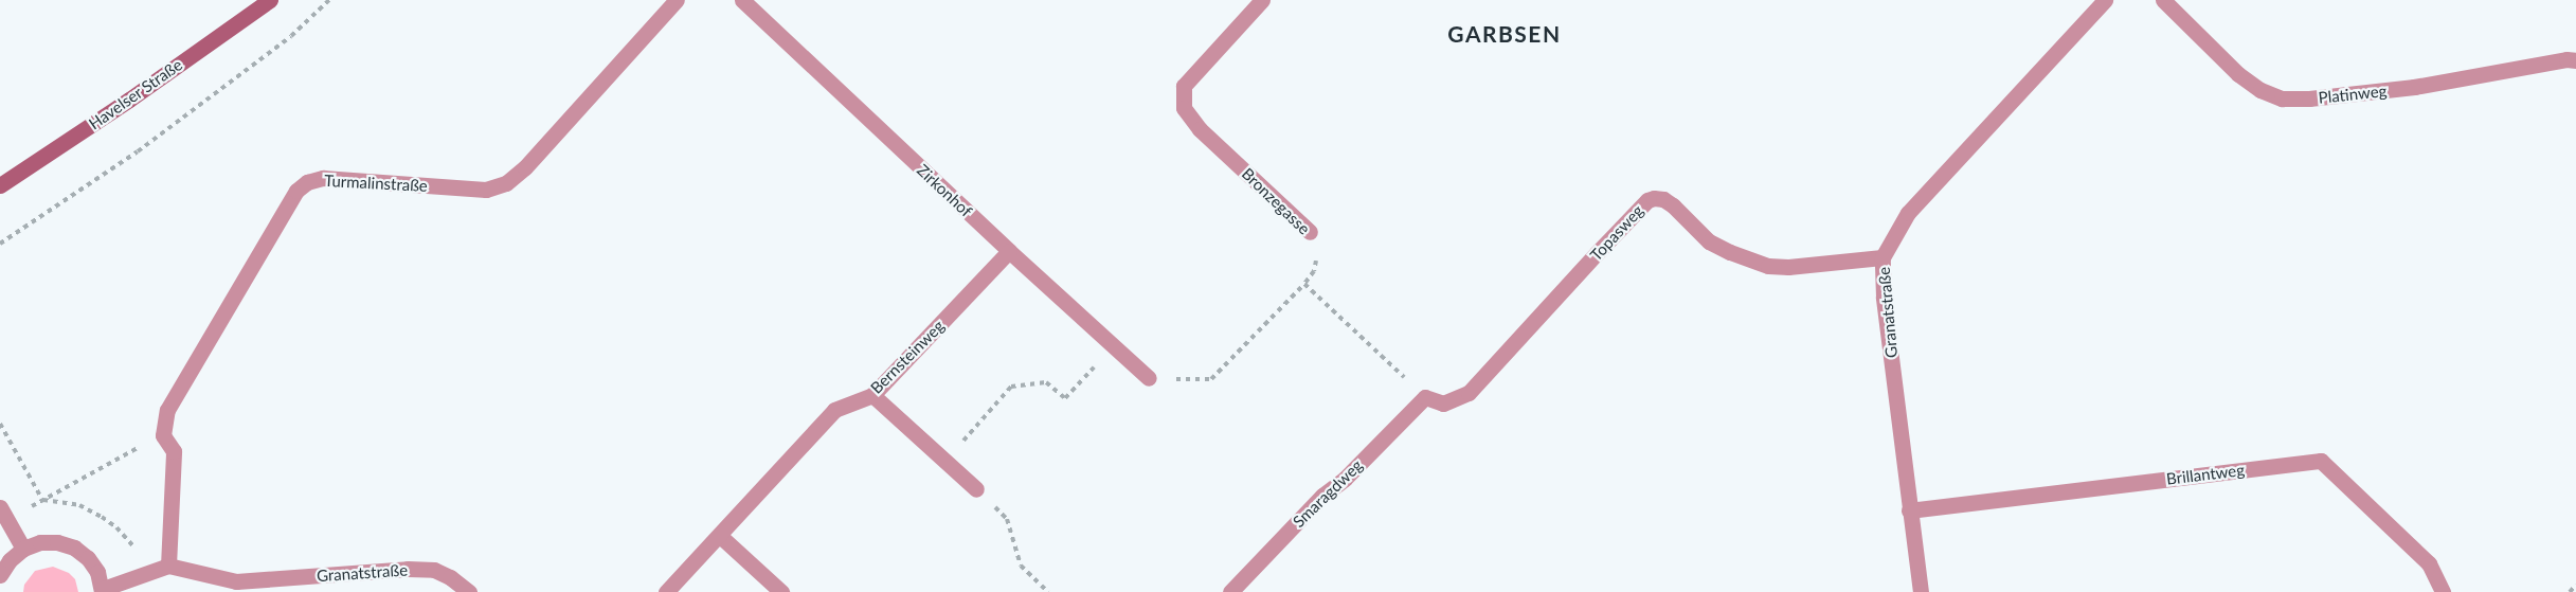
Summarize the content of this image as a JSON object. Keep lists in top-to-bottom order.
{
  "streets": {
    "street": [
      "Havelser Straße",
      "Platinweg",
      "Turmalinstraße",
      "Zirkonhof",
      "Bronzegasse",
      "Topasweg",
      "Granatstraße",
      "Bernsteinweg",
      "Brillantweg",
      "Smaragdweg"
    ]
  },
  "crossings": [
    ["Zirkonhof", "Bernsteinweg"],
    ["Topasweg", "Granatstraße"],
    ["Topasweg", "Smaragdweg"],
    ["Granatstraße", "Brillantweg"]
  ],
  "districts": ["GARBSEN"]
}
